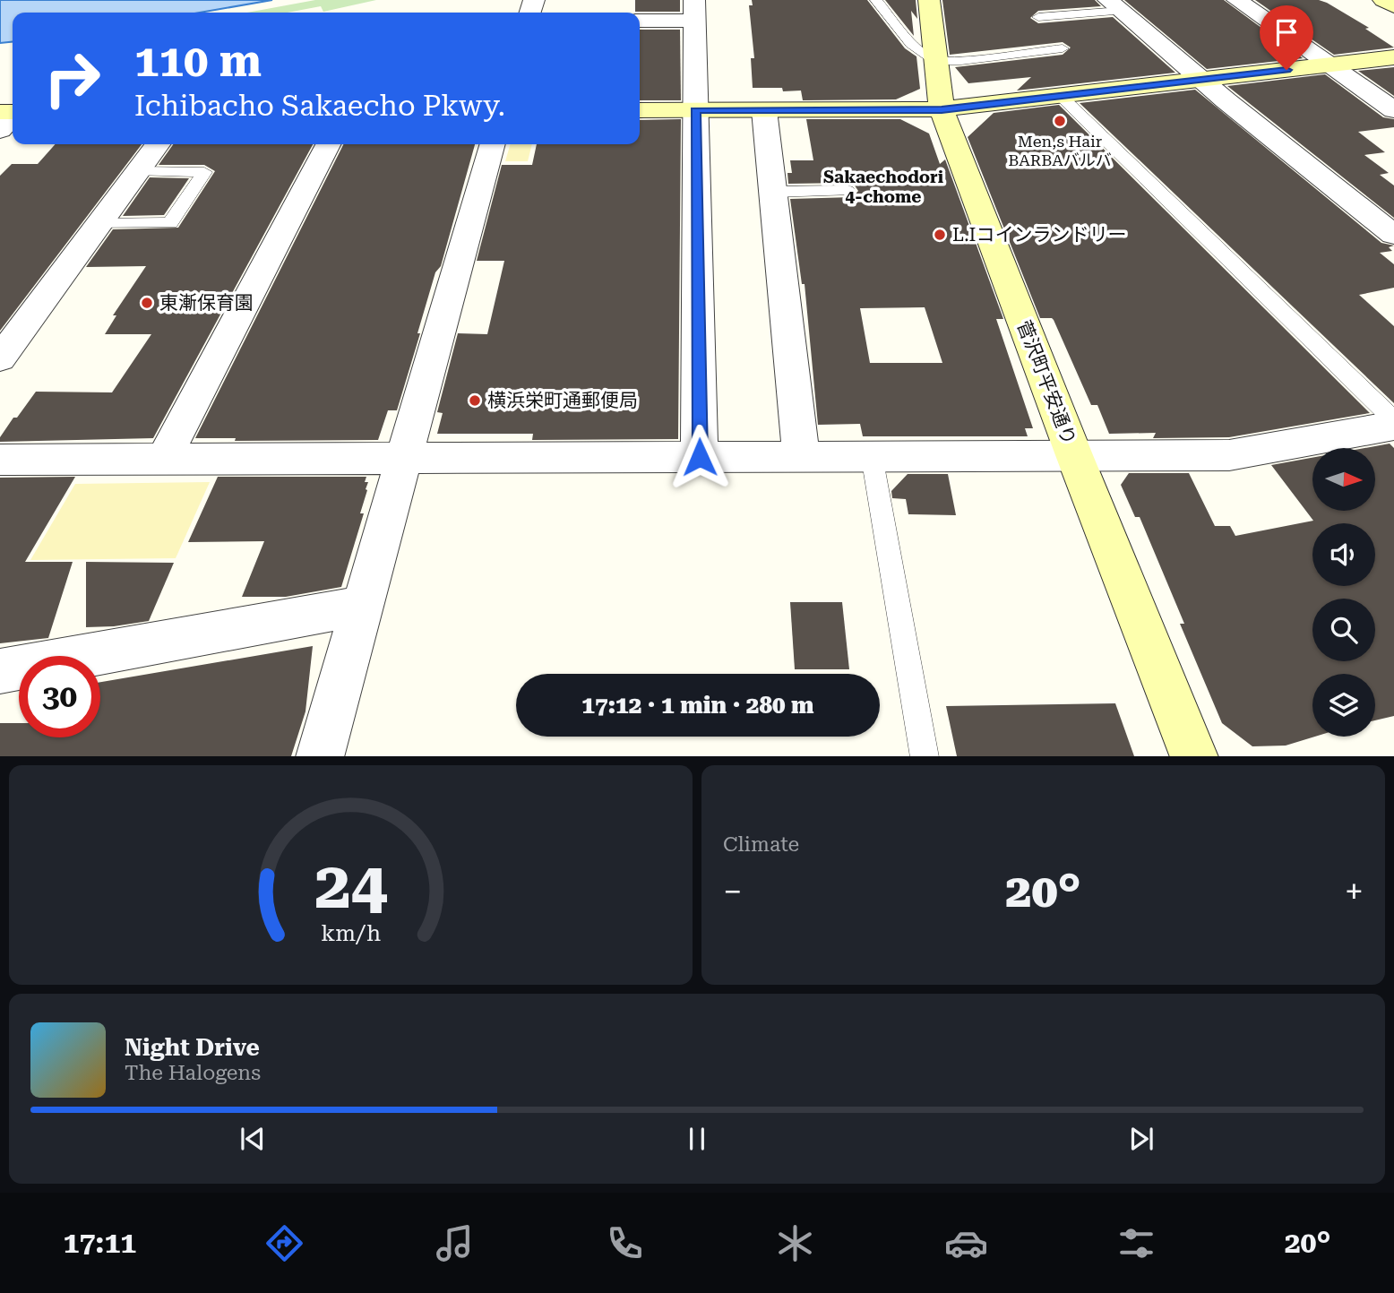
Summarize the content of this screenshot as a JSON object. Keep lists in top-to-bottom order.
{
  "streets": {
    "street": ["菅沢町平安通り"]
  },
  "districts": ["Sakaechodori 4-chome"],
  "places": [
    "Men,s Hair BARBAバルバ",
    "L.Iコインランドリー",
    "東漸保育園",
    "横浜栄町通郵便局"
  ],
  "north": "right",
  "page": {
    "turn": ["110 m", "Ichibacho Sakaecho Pkwy."],
    "limit": "30",
    "trip": "17:12 · 1 min · 280 m",
    "tile": "Climate",
    "heat": ["−", "20°", "+"],
    "song": ["Night Drive", "The Halogens"],
    "tabs": ["17:11", "20°"],
    "gauge": ["24", "km/h"]
  }
}
